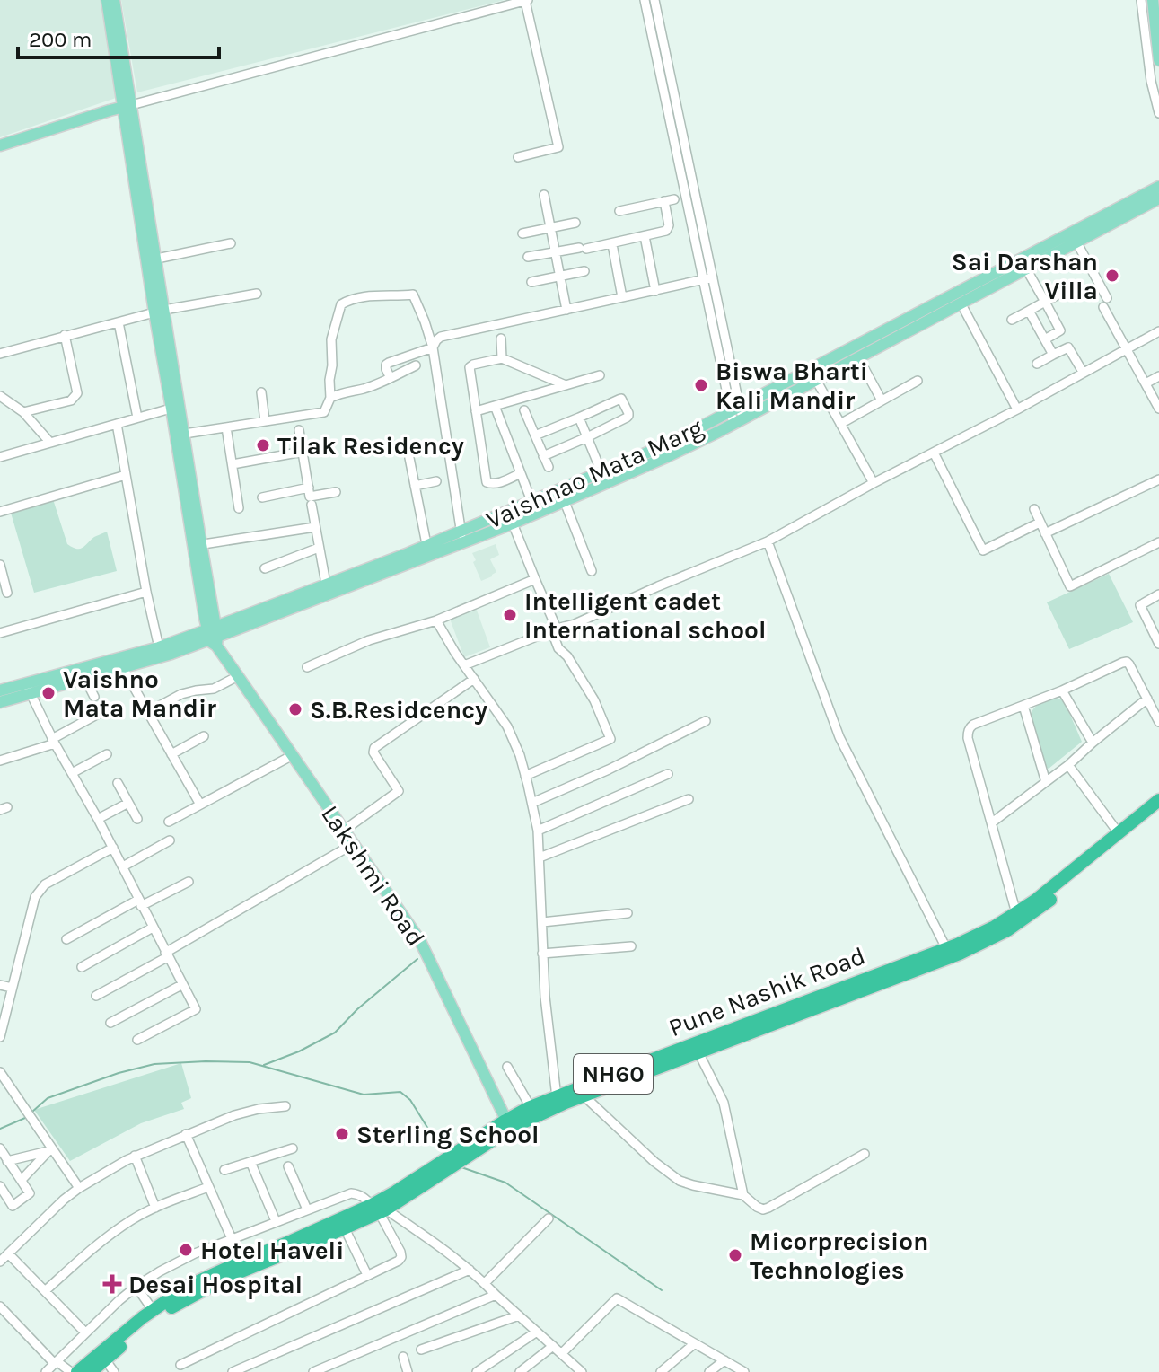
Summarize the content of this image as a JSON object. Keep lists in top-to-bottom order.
{
  "streets": {
    "highway": ["Pune Nashik Road", "NH60"],
    "main road": ["Vaishnao Mata Marg", "Lakshmi Road"]
  },
  "crossings": [
    ["Vaishnao Mata Marg", "Lakshmi Road"],
    ["Lakshmi Road", "Pune Nashik Road"]
  ],
  "places": {
    "other": [
      "Sai Darshan Villa",
      "Biswa Bharti Kali Mandir",
      "Tilak Residency",
      "Intelligent cadet International school",
      "Vaishno Mata Mandir",
      "S.B.Residcency",
      "Sterling School",
      "Hotel Haveli",
      "Micorprecision Technologies"
    ],
    "health": ["Desai Hospital"]
  },
  "scale_bar": "200 m"
}
